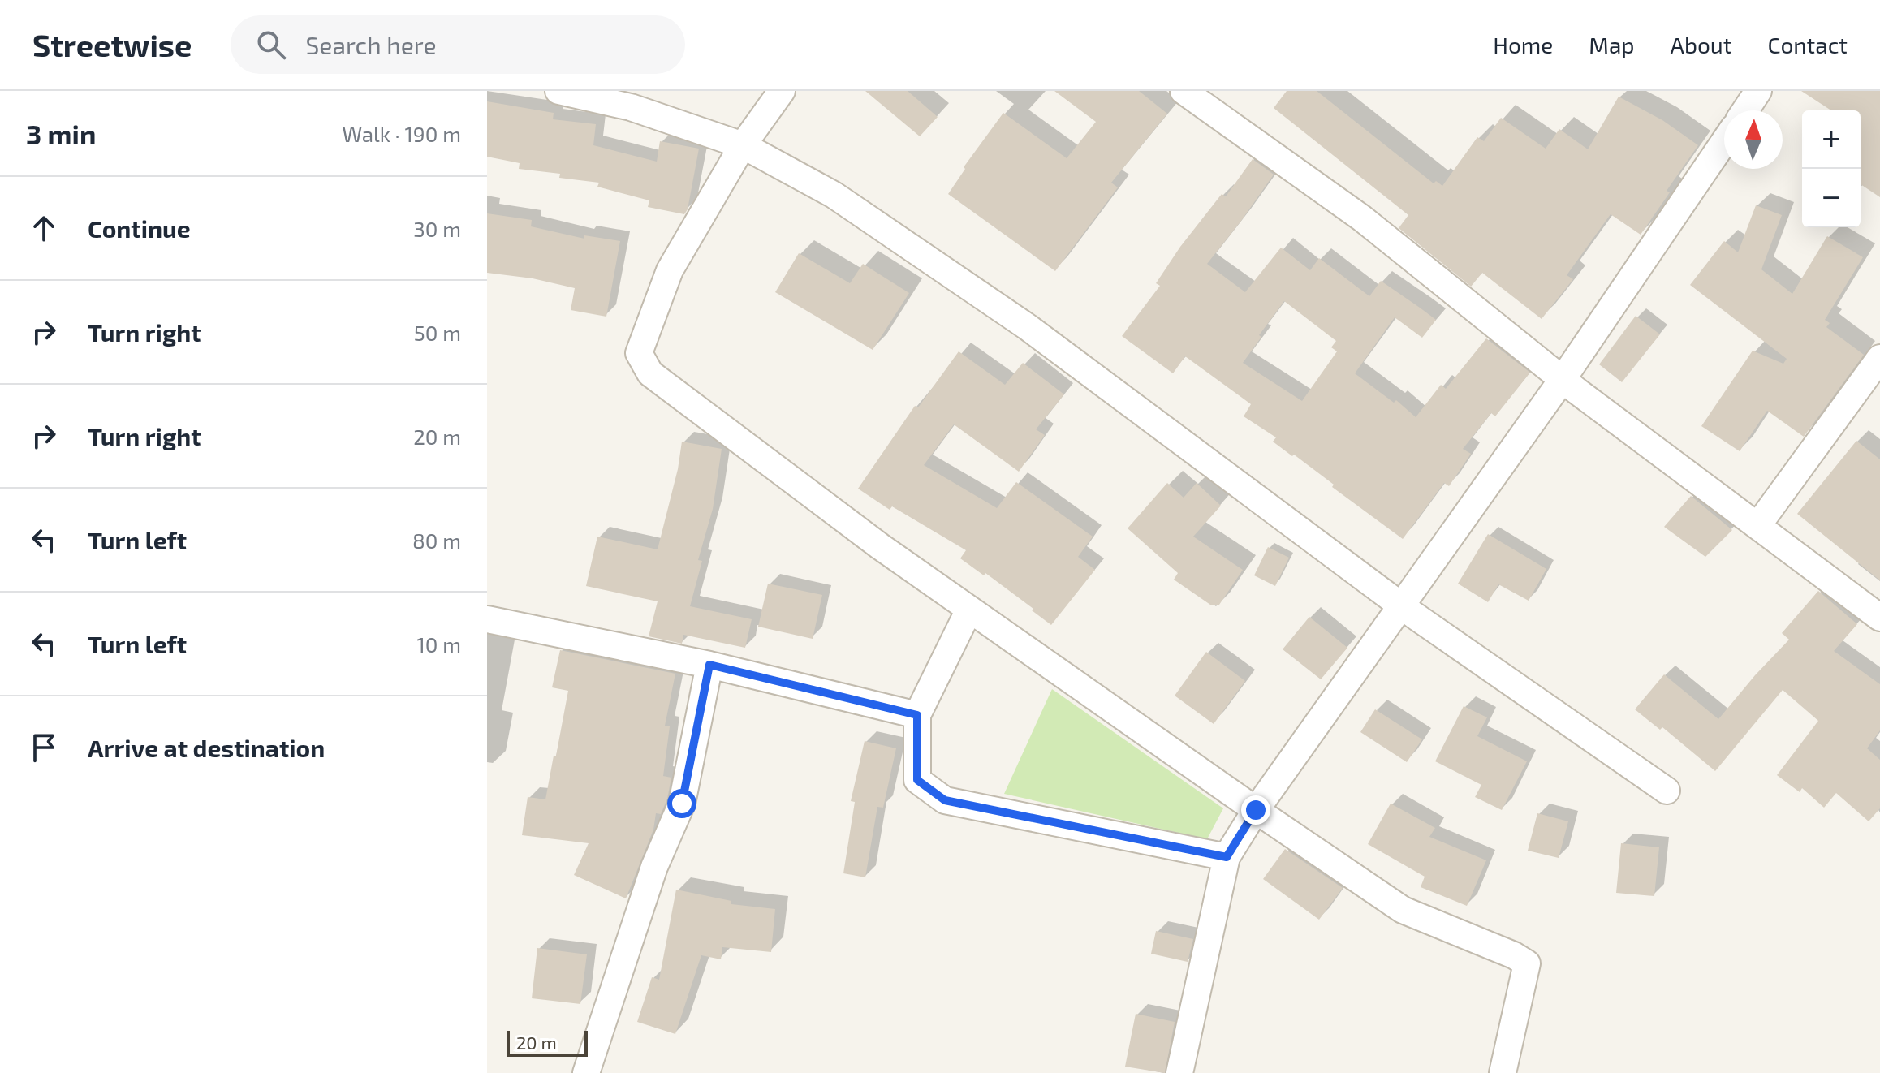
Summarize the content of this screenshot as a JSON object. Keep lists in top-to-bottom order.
{
  "scale_bar": "20 m",
  "north": "top",
  "page": {
    "header": "Streetwise",
    "search": "Search here",
    "nav": [
      "Home",
      "Map",
      "About",
      "Contact"
    ],
    "heading": ["3 min", "Walk · 190 m"],
    "map_buttons": ["+", "−"],
    "list": [
      ["Continue", "30 m"],
      ["Turn right", "50 m"],
      ["Turn right", "20 m"],
      ["Turn left", "80 m"],
      ["Turn left", "10 m"],
      "Arrive at destination"
    ],
    "scale": "20 m"
  }
}
